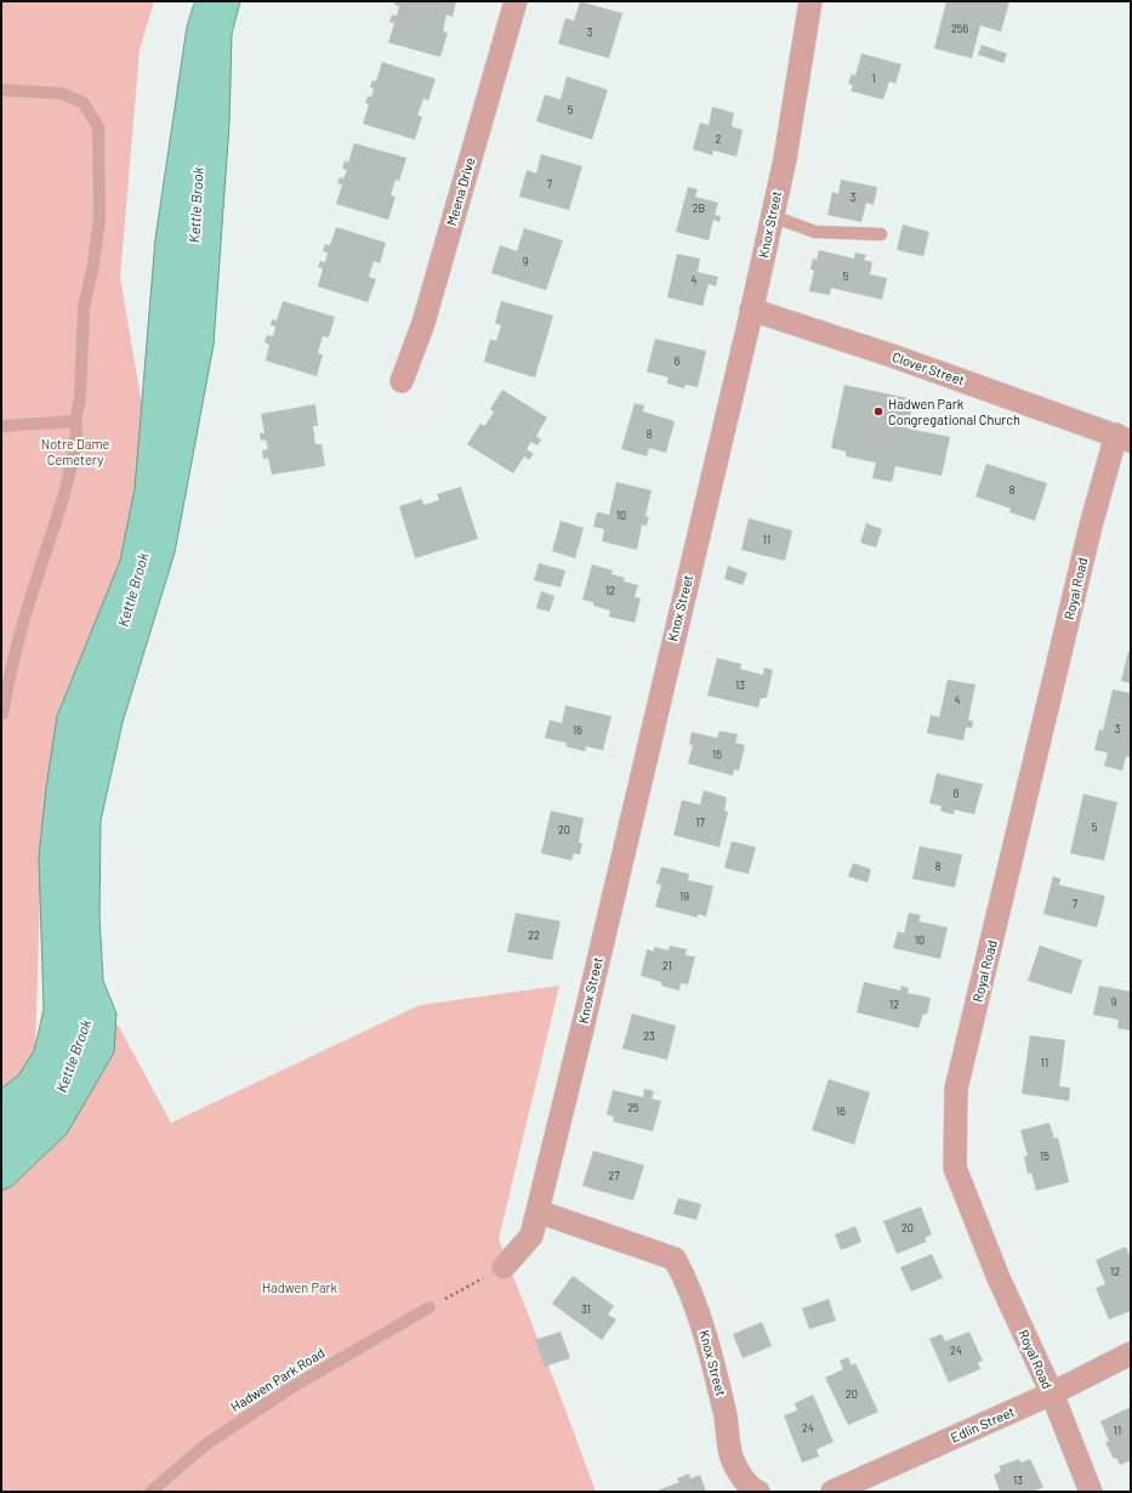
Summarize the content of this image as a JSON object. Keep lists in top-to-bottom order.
{
  "streets": {
    "street": [
      "Meena Drive",
      "Knox Street",
      "Clover Street",
      "Royal Road",
      "Edlin Street"
    ],
    "lane": ["Hadwen Park Road"]
  },
  "crossings": [
    ["Knox Street", "Clover Street"],
    ["Clover Street", "Royal Road"],
    ["Royal Road", "Edlin Street"]
  ],
  "water": ["Kettle Brook"],
  "parks": ["Notre Dame Cemetery", "Hadwen Park"],
  "places": ["Hadwen Park Congregational Church"],
  "house_numbers": [
    "256",
    "3",
    "1",
    "5",
    "2",
    "7",
    "3",
    "2B",
    "9",
    "5",
    "4",
    "6",
    "8",
    "8",
    "10",
    "11",
    "12",
    "13",
    "4",
    "3",
    "16",
    "15",
    "6",
    "17",
    "5",
    "20",
    "8",
    "19",
    "7",
    "22",
    "10",
    "21",
    "9",
    "12",
    "23",
    "11",
    "25",
    "16",
    "15",
    "27",
    "20",
    "12",
    "31",
    "24",
    "20",
    "24",
    "11",
    "13"
  ]
}
